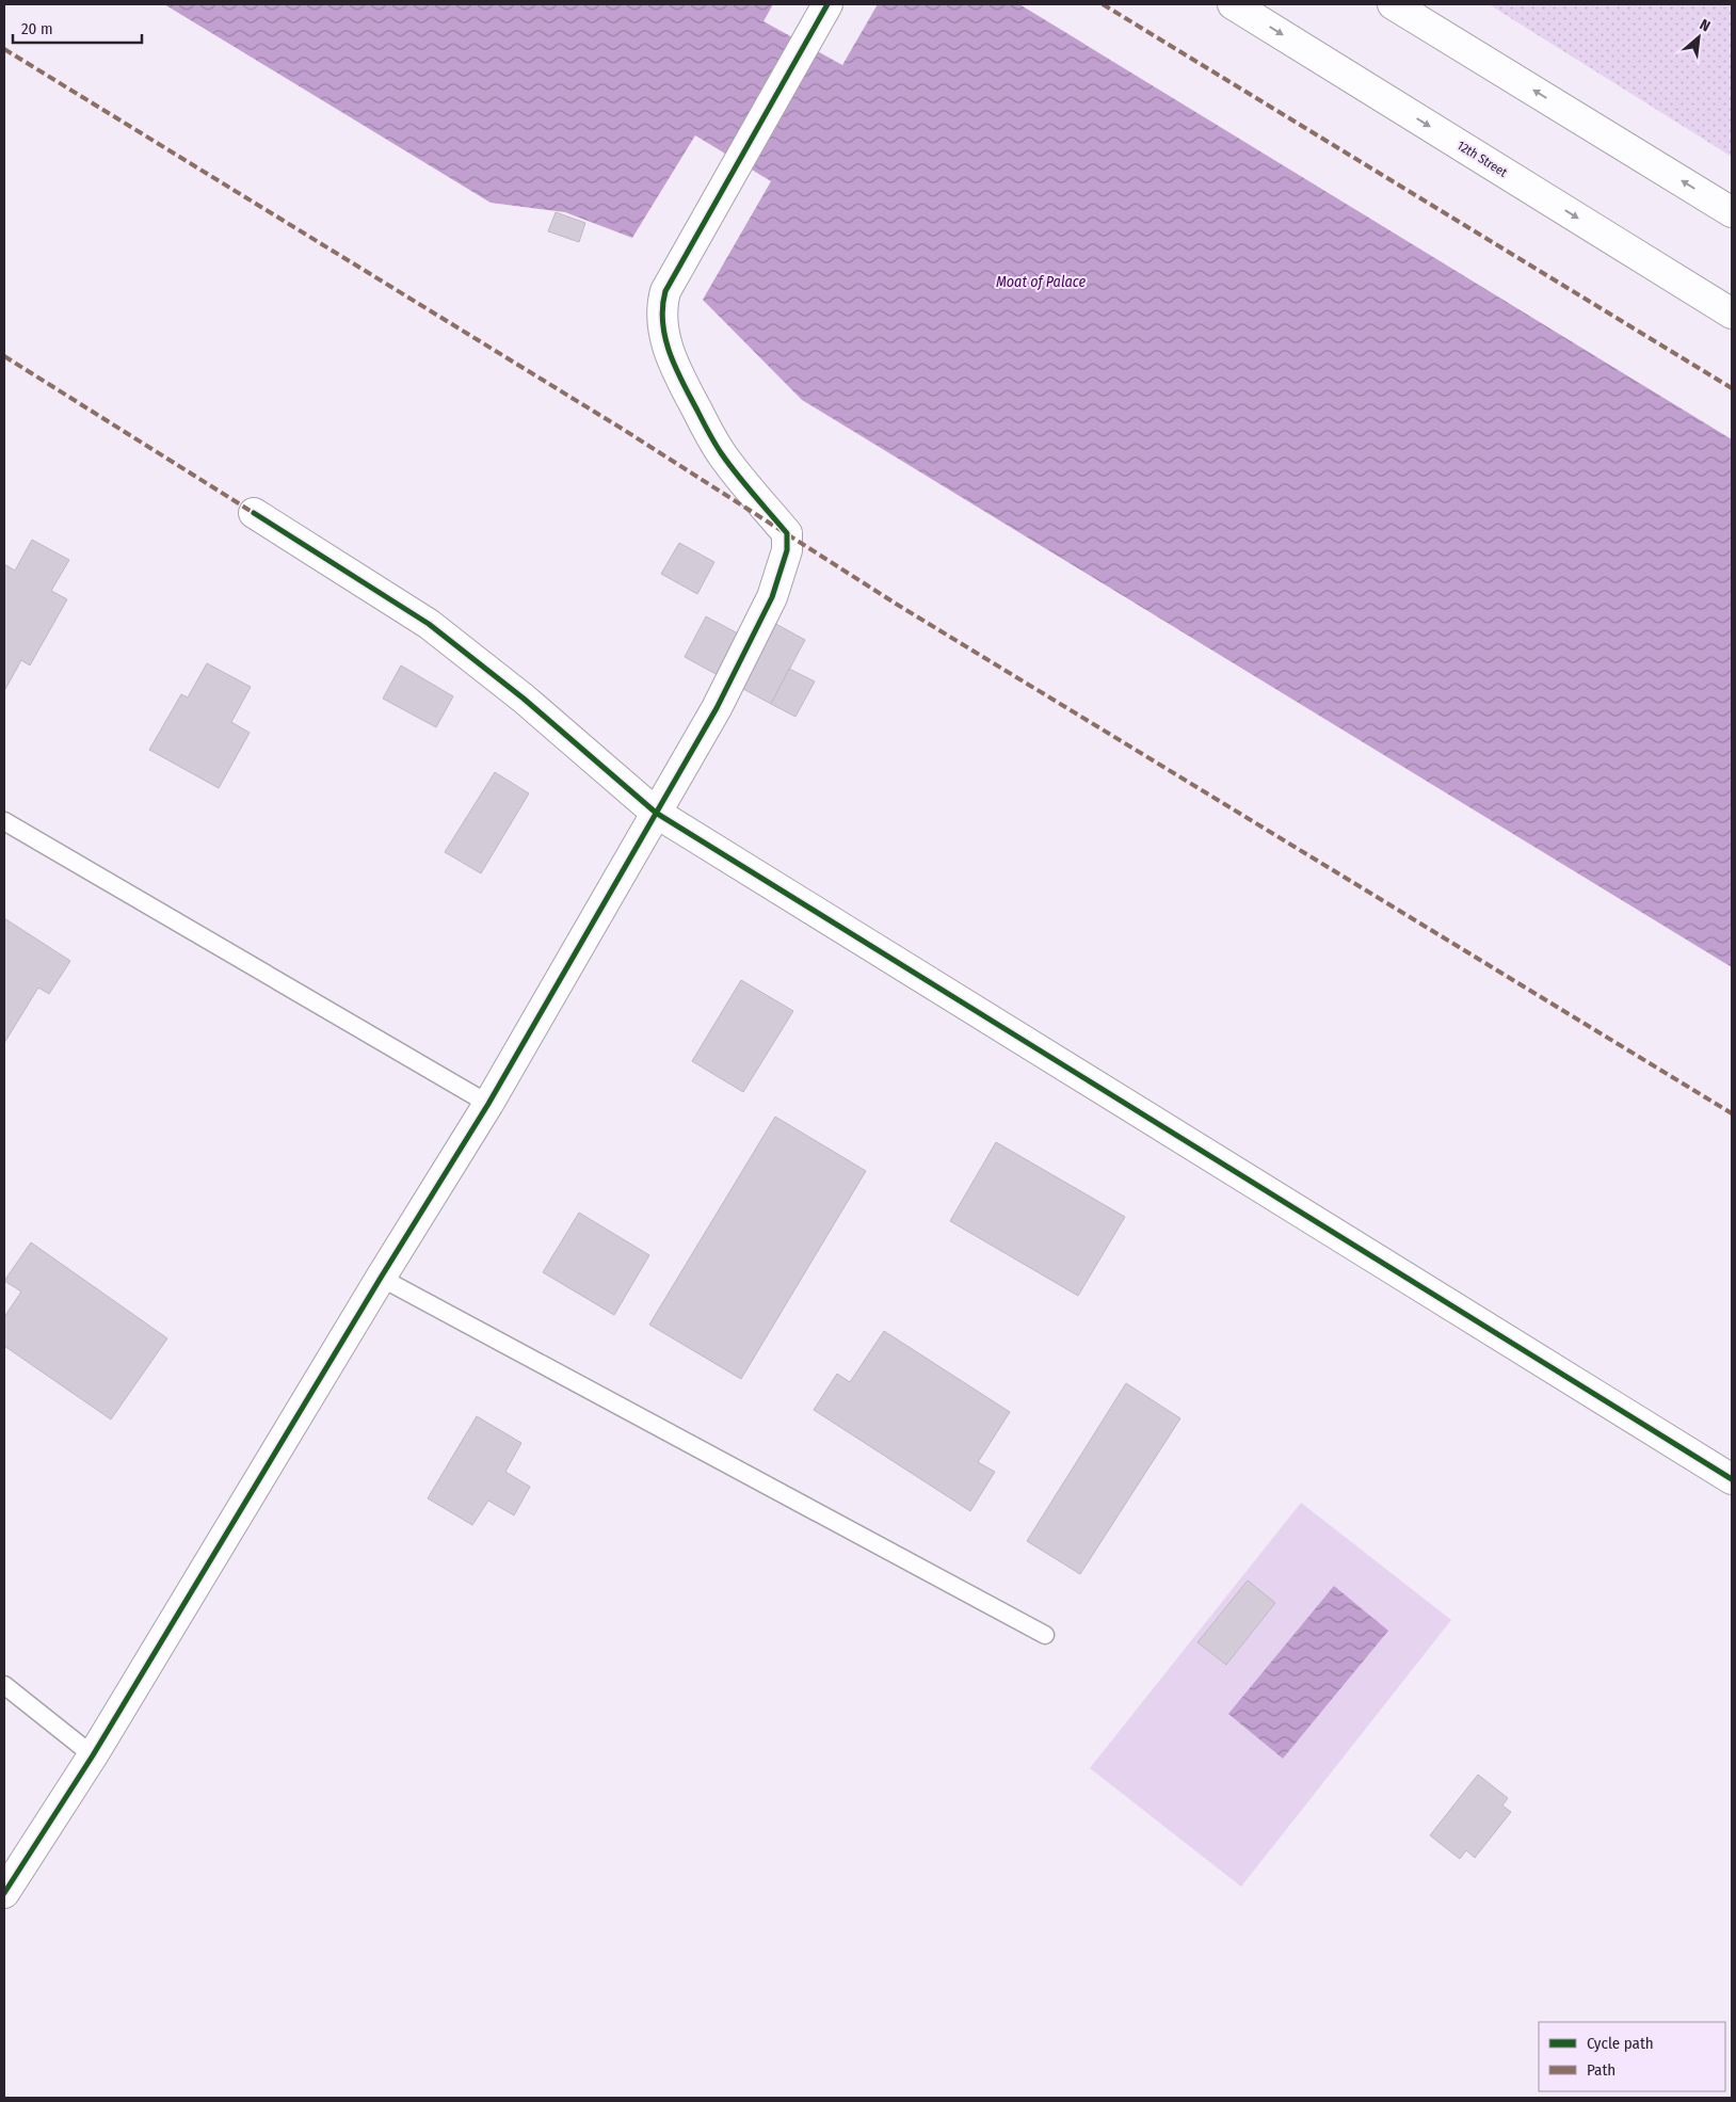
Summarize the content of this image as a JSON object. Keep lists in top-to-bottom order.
{
  "streets": {
    "street": ["12th Street"]
  },
  "water": ["Moat of Palace"],
  "legend": ["Cycle path", "Path"],
  "scale_bar": "20 m",
  "north": "top right"
}
